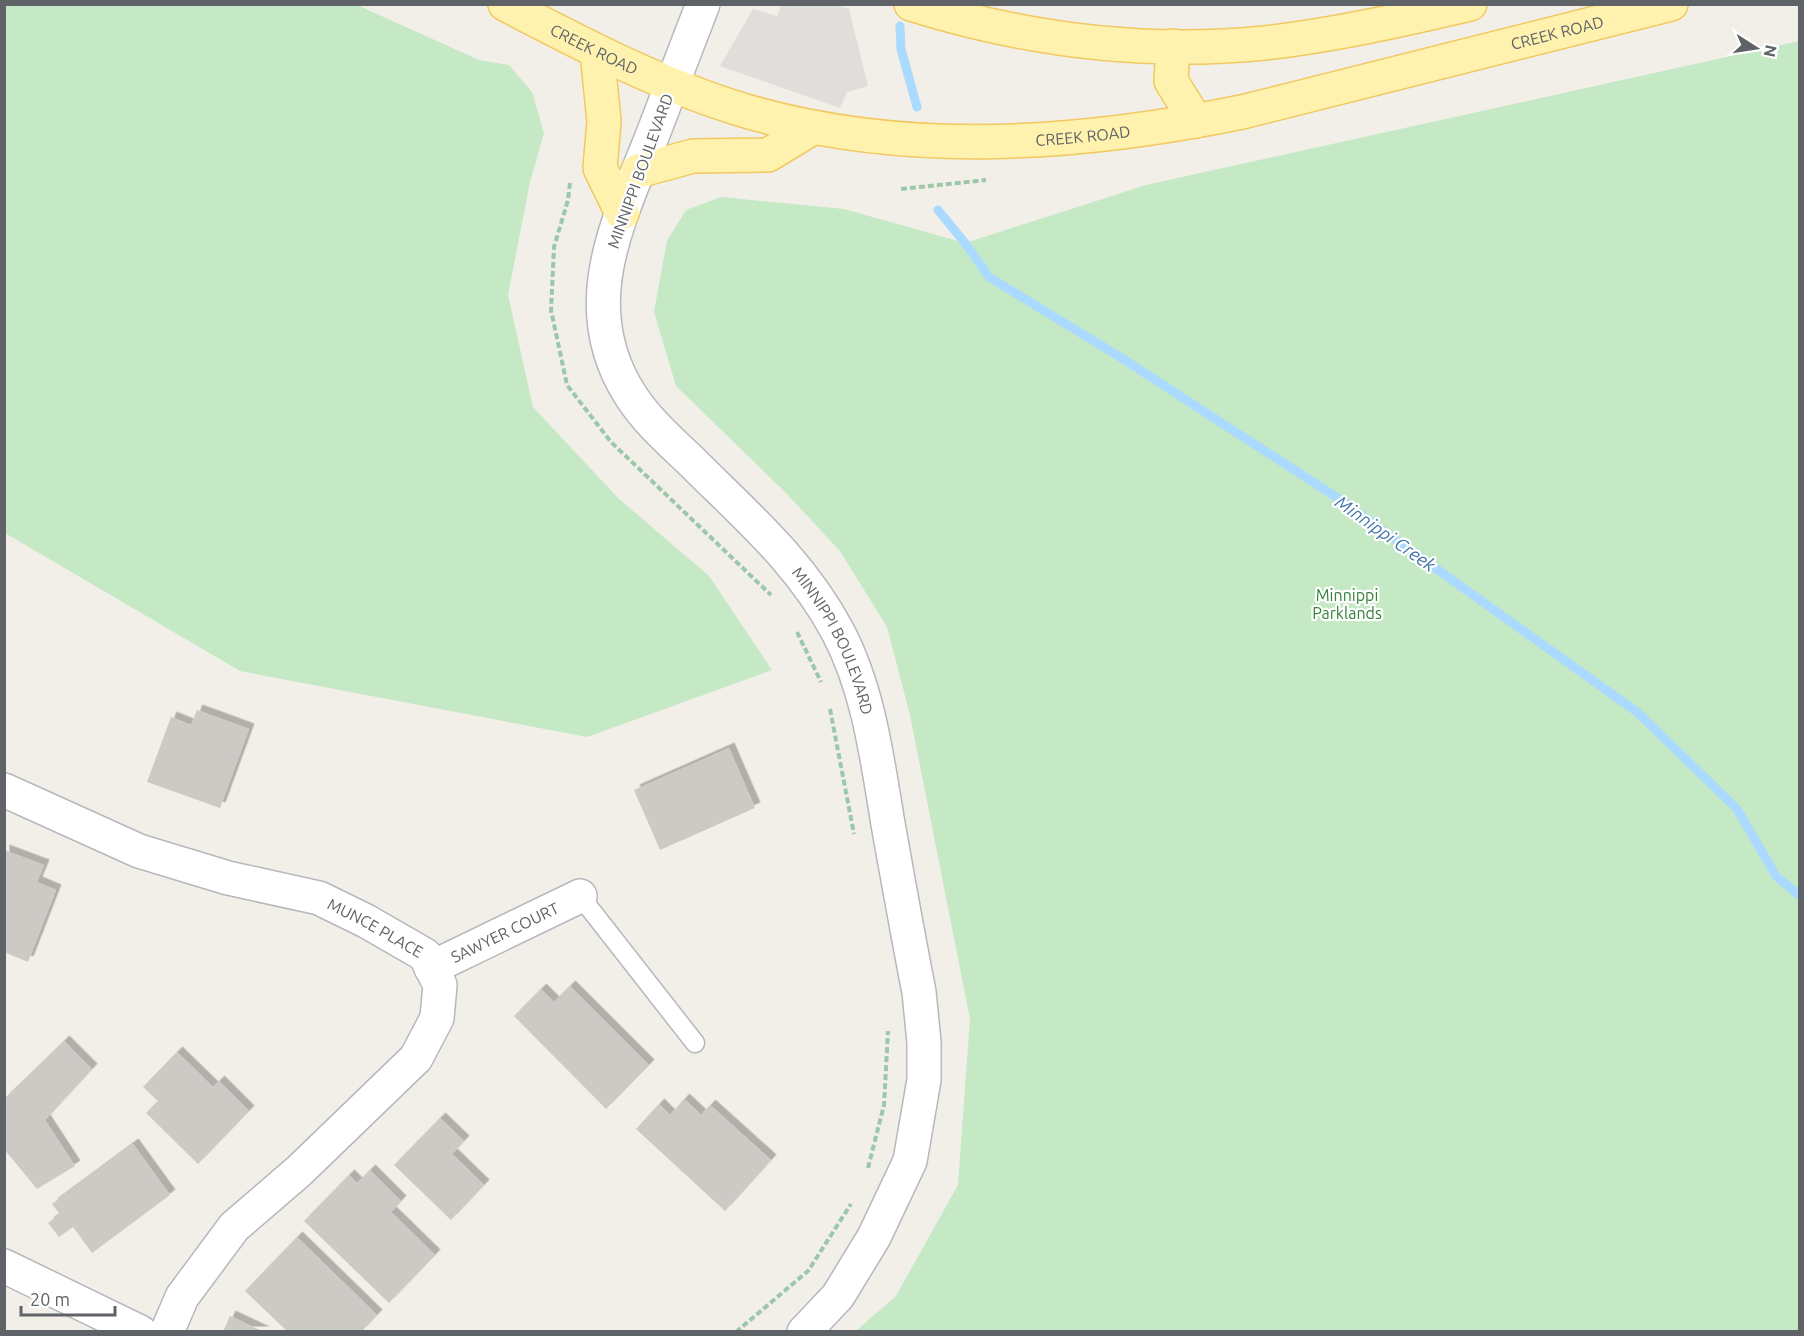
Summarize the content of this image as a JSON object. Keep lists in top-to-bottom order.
{
  "streets": {
    "main road": ["CREEK ROAD"],
    "street": ["MINNIPPI BOULEVARD", "MUNCE PLACE", "SAWYER COURT"]
  },
  "crossings": [
    ["CREEK ROAD", "MINNIPPI BOULEVARD"],
    ["MUNCE PLACE", "SAWYER COURT"]
  ],
  "water": ["Minnippi Creek"],
  "parks": ["Minnippi Parklands"],
  "scale_bar": "20 m",
  "north": "right"
}
